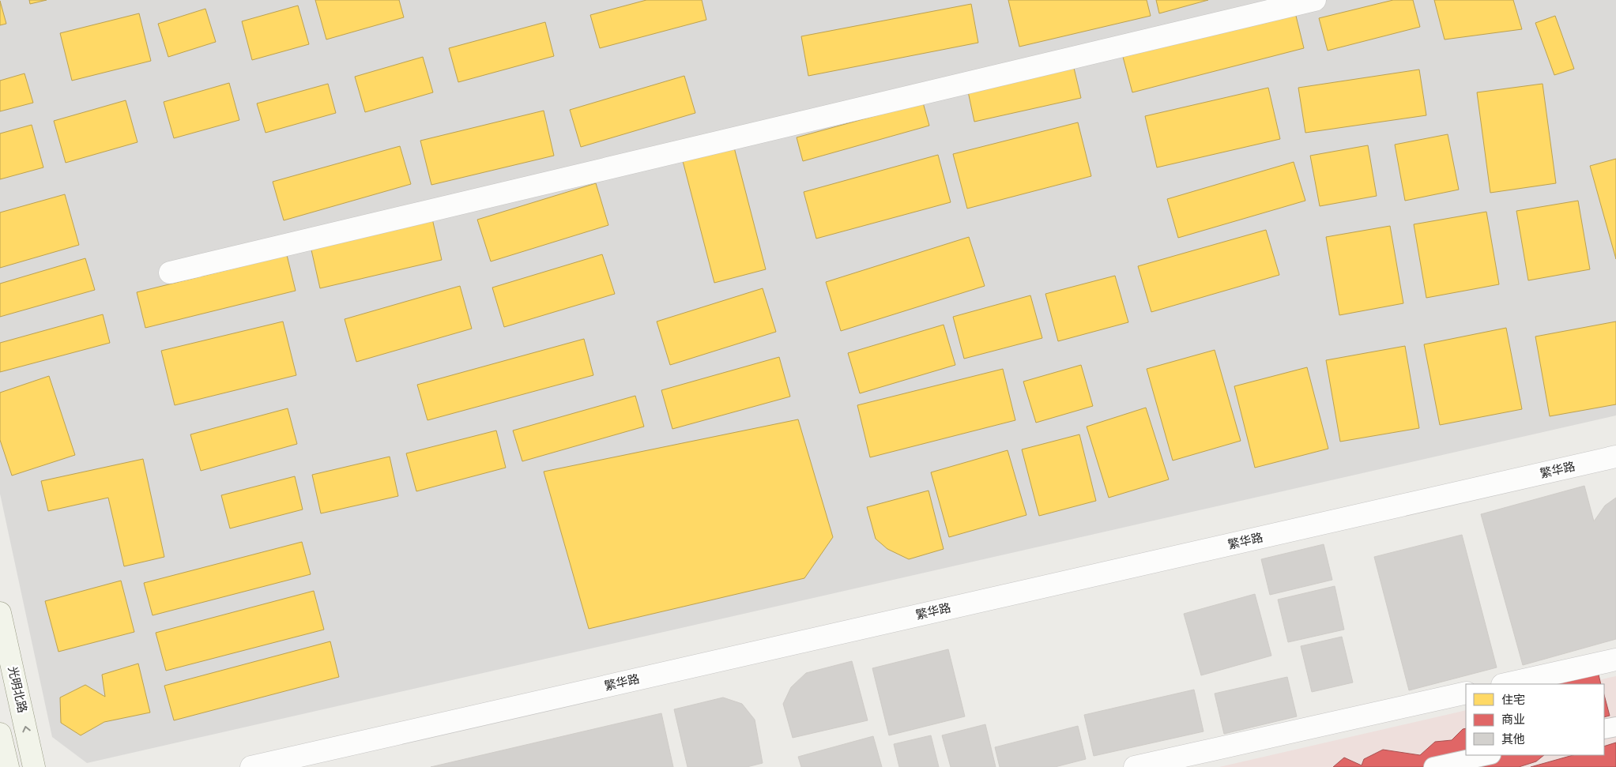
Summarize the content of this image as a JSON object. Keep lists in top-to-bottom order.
{
  "streets": {
    "main road": ["光明北路"],
    "street": ["繁华路"]
  },
  "one_way": ["光明北路"],
  "legend": ["住宅", "商业", "其他"]
}
